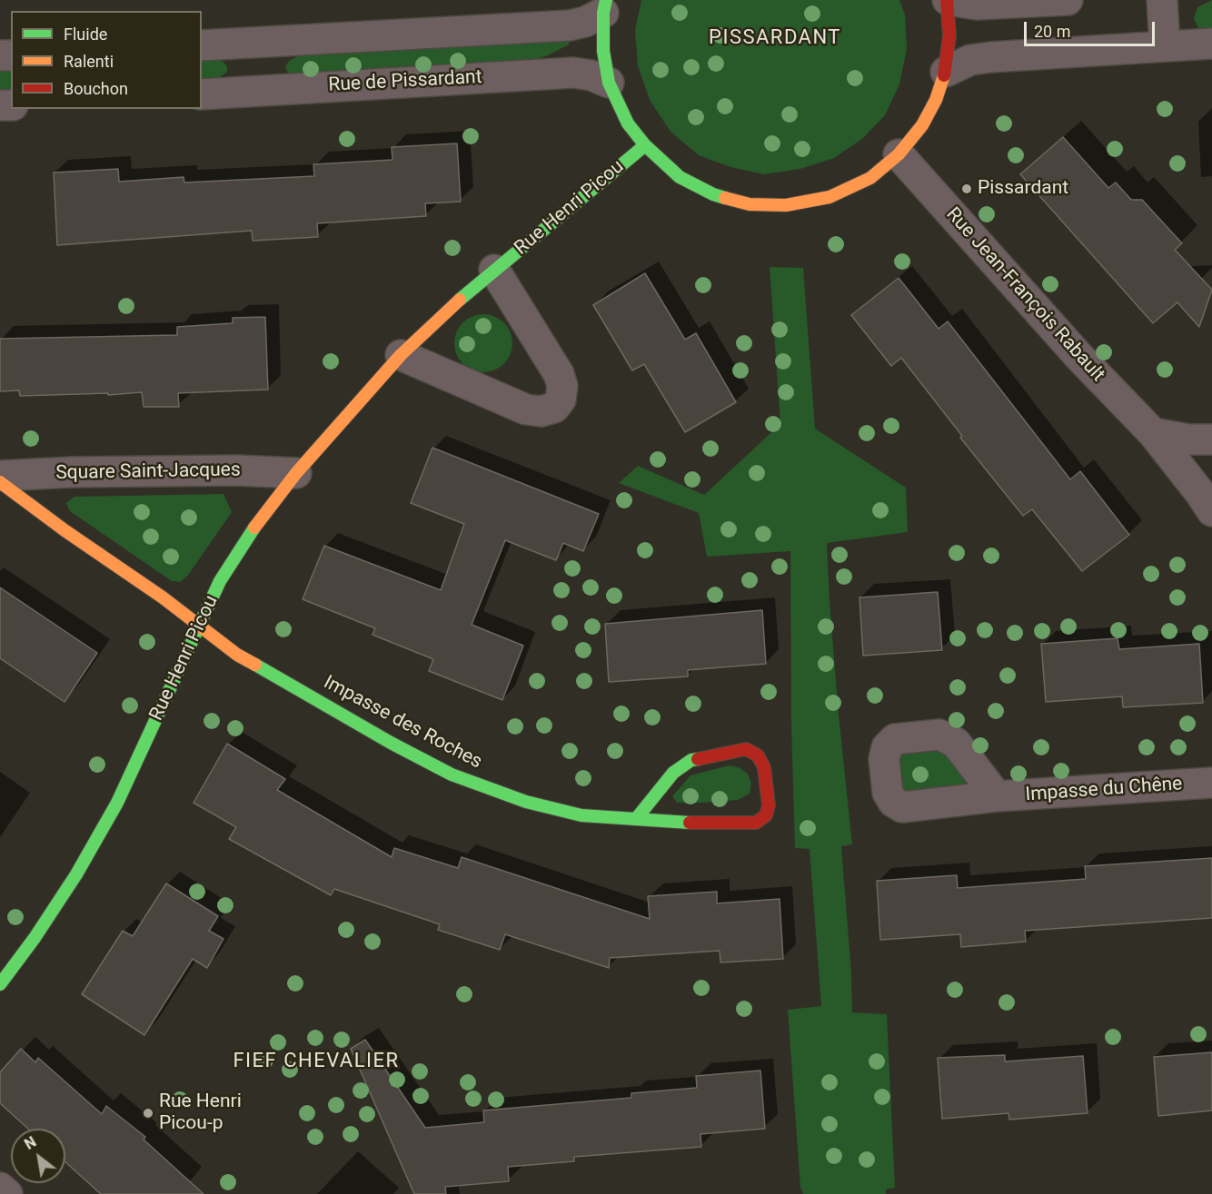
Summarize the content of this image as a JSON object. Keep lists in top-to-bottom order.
{
  "streets": {
    "street": [
      "Rue de Pissardant",
      "Rue Henri Picou",
      "Rue Jean-François Rabault",
      "Square Saint-Jacques",
      "Impasse des Roches",
      "Impasse du Chêne"
    ]
  },
  "crossings": [
    ["Rue Henri Picou", "Square Saint-Jacques"],
    ["Rue Henri Picou", "Impasse des Roches"]
  ],
  "districts": ["PISSARDANT", "FIEF CHEVALIER"],
  "places": ["Pissardant", "Rue Henri Picou-p"],
  "legend": ["Fluide", "Ralenti", "Bouchon"],
  "scale_bar": "20 m",
  "north": "top left"
}
